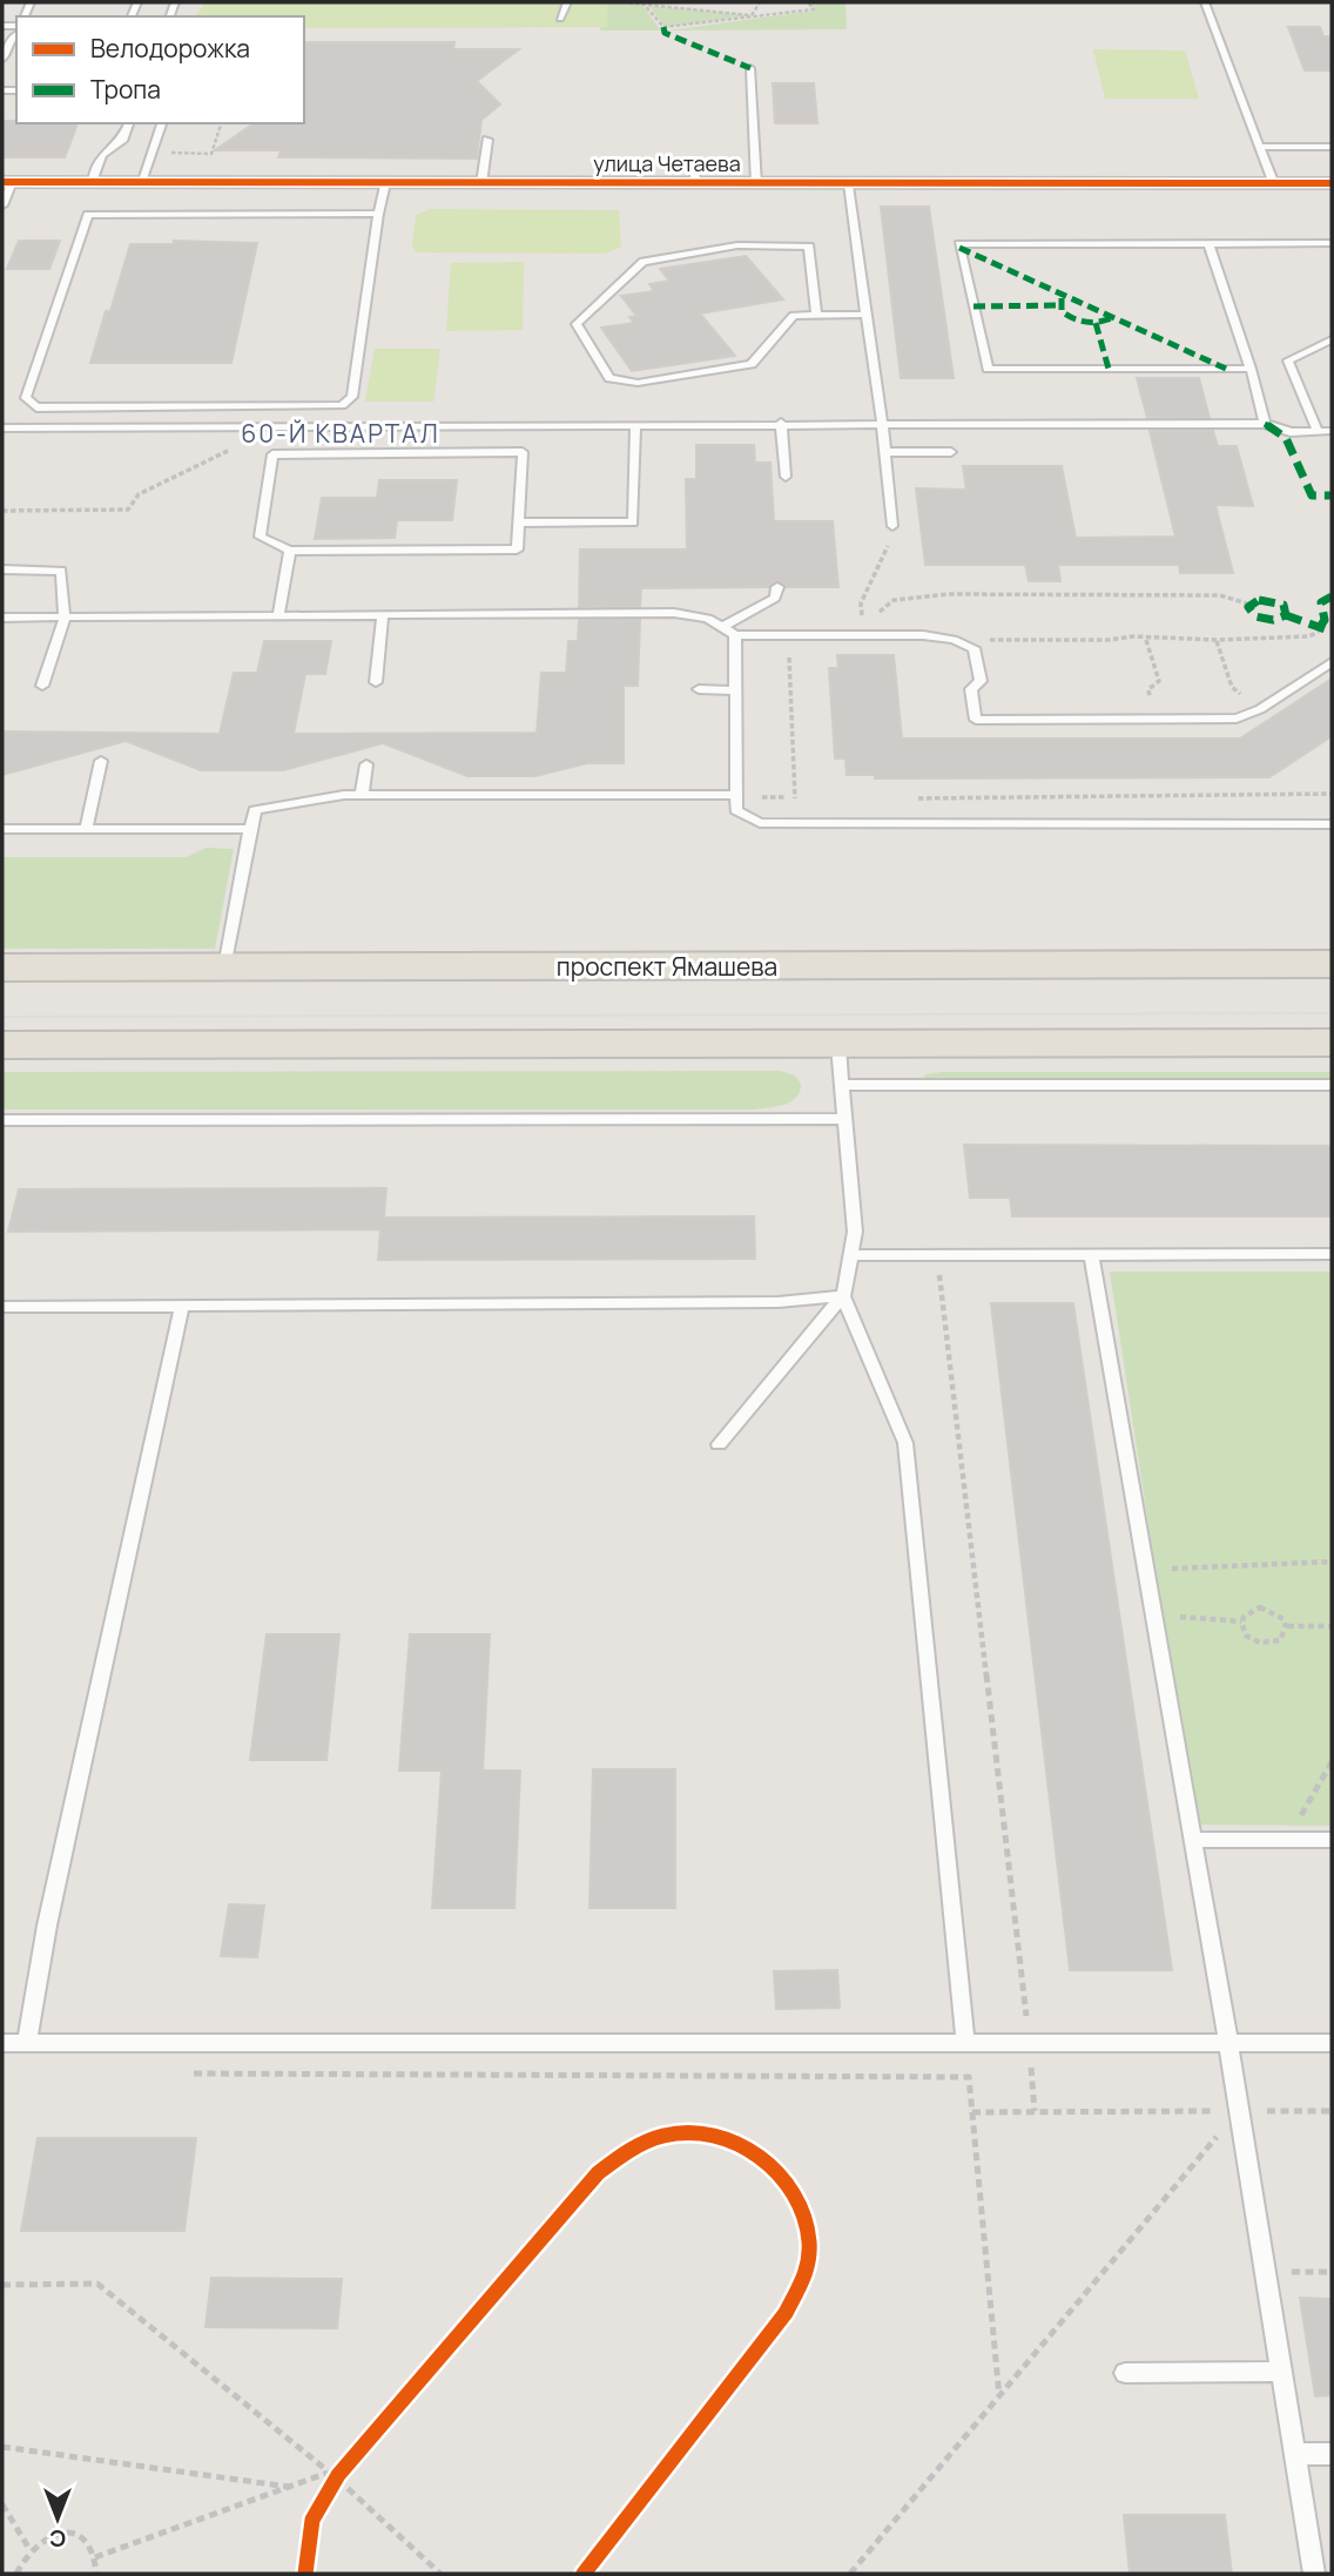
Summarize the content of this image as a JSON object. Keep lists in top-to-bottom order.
{
  "streets": {
    "main road": ["проспект Ямашева"],
    "street": ["улица Четаева"]
  },
  "districts": ["60-Й КВАРТАЛ"],
  "legend": ["Велодорожка", "Тропа"],
  "north": "bottom"
}
